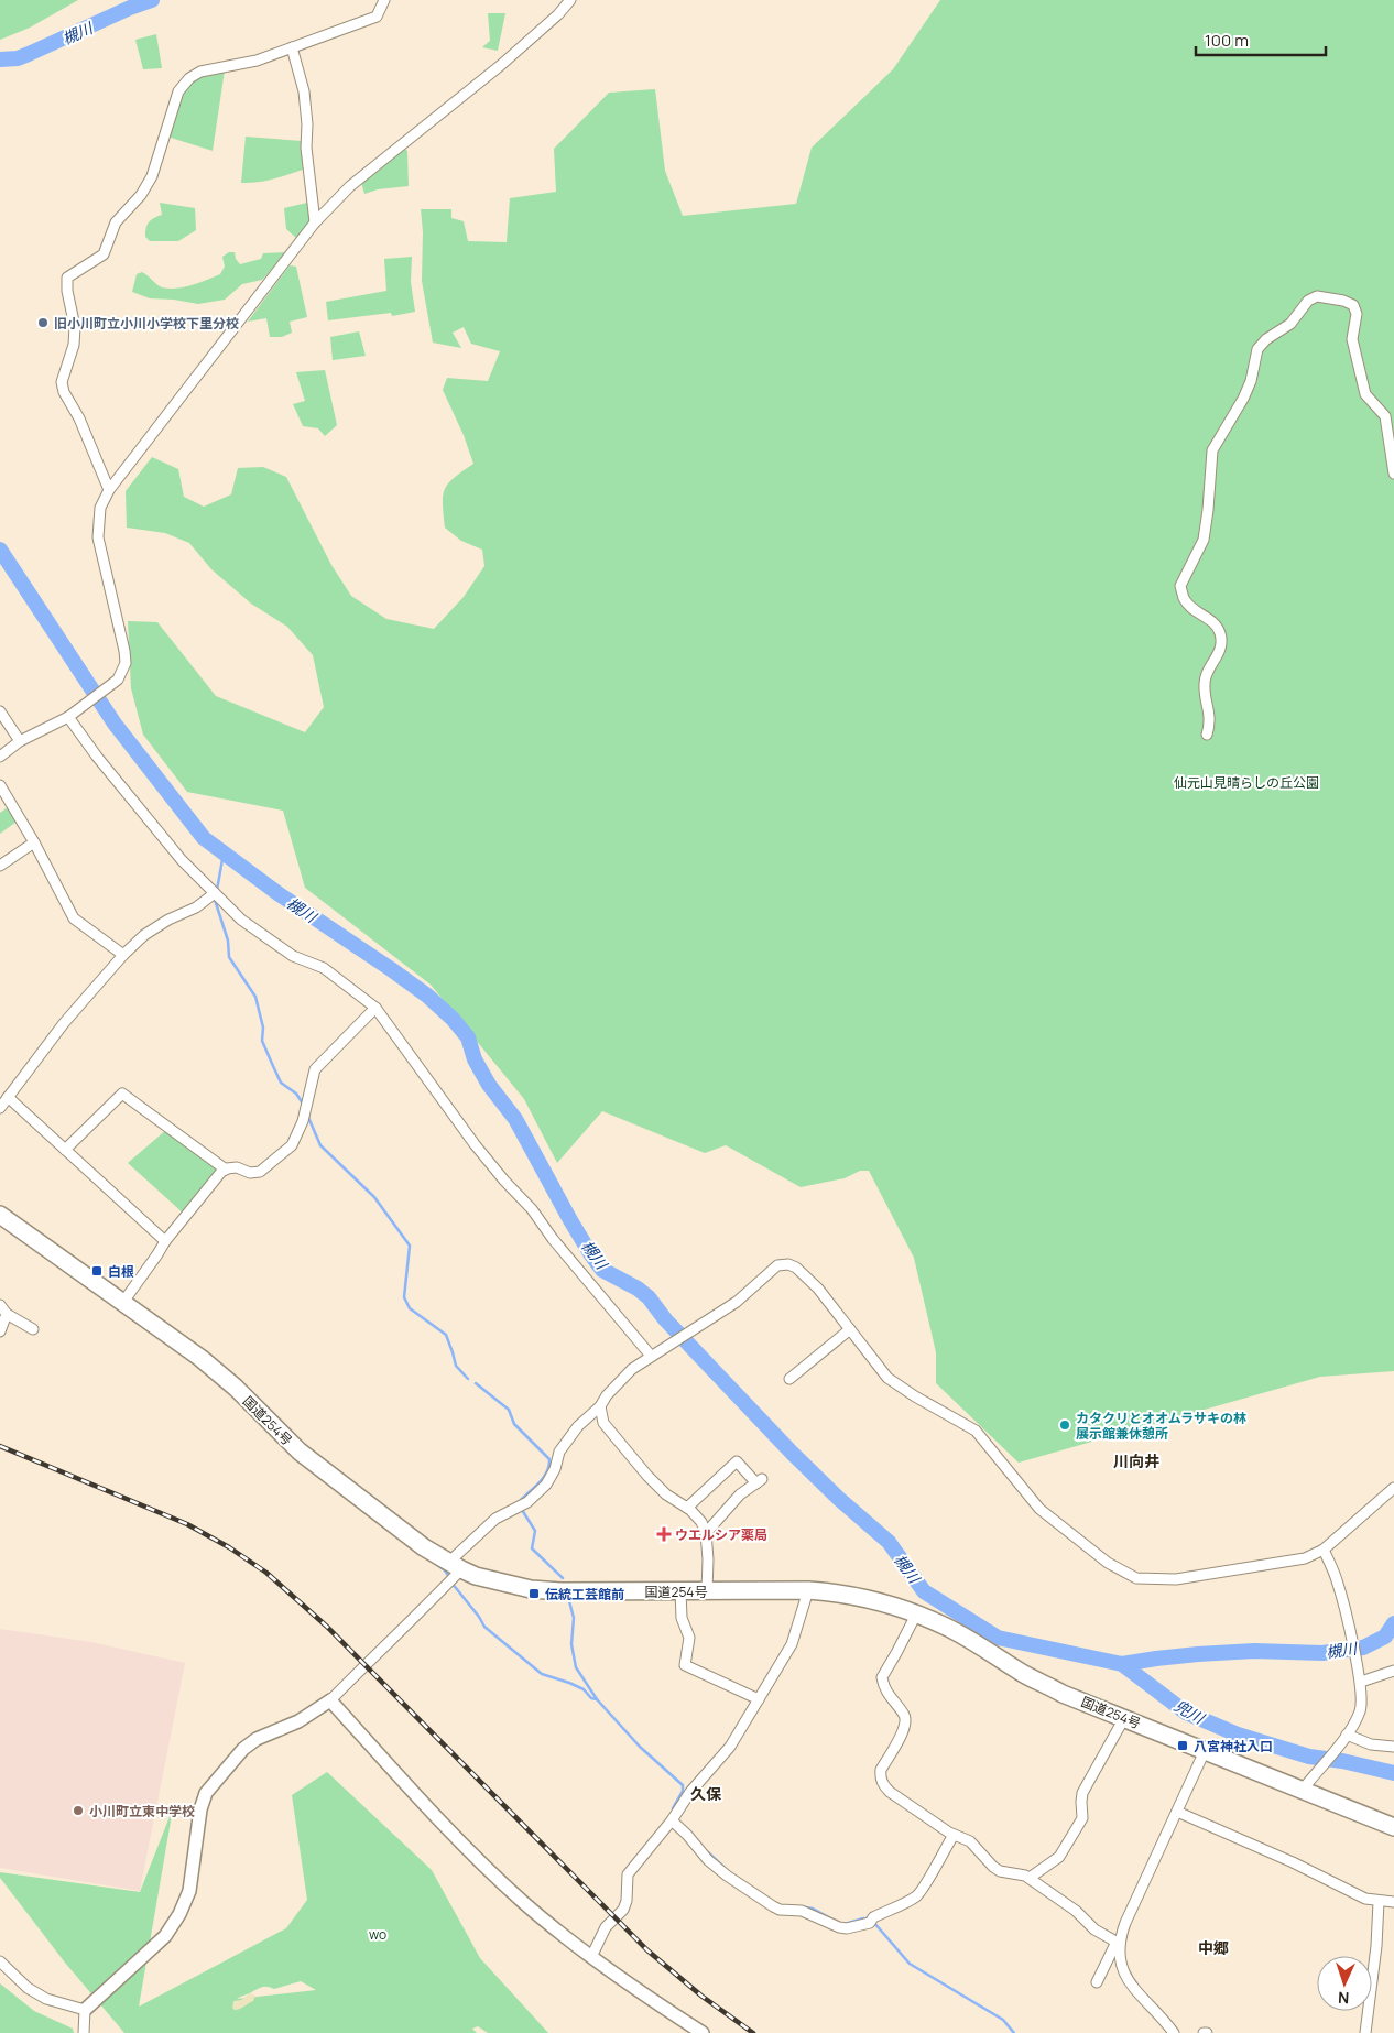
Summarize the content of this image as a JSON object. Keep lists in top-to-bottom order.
{
  "streets": {
    "highway": ["国道254号"]
  },
  "districts": ["川向井", "久保", "中郷"],
  "water": ["槻川", "兜川"],
  "parks": ["仙元山見晴らしの丘公園", "wo"],
  "places": {
    "other": ["旧小川町立小川小学校下里分校", "カタクリとオオムラサキの林 展示館兼休憩所", "小川町立東中学校"],
    "transit": ["白根", "伝統工芸館前", "八宮神社入口"],
    "health": ["ウエルシア薬局"]
  },
  "scale_bar": "100 m",
  "north": "bottom"
}
